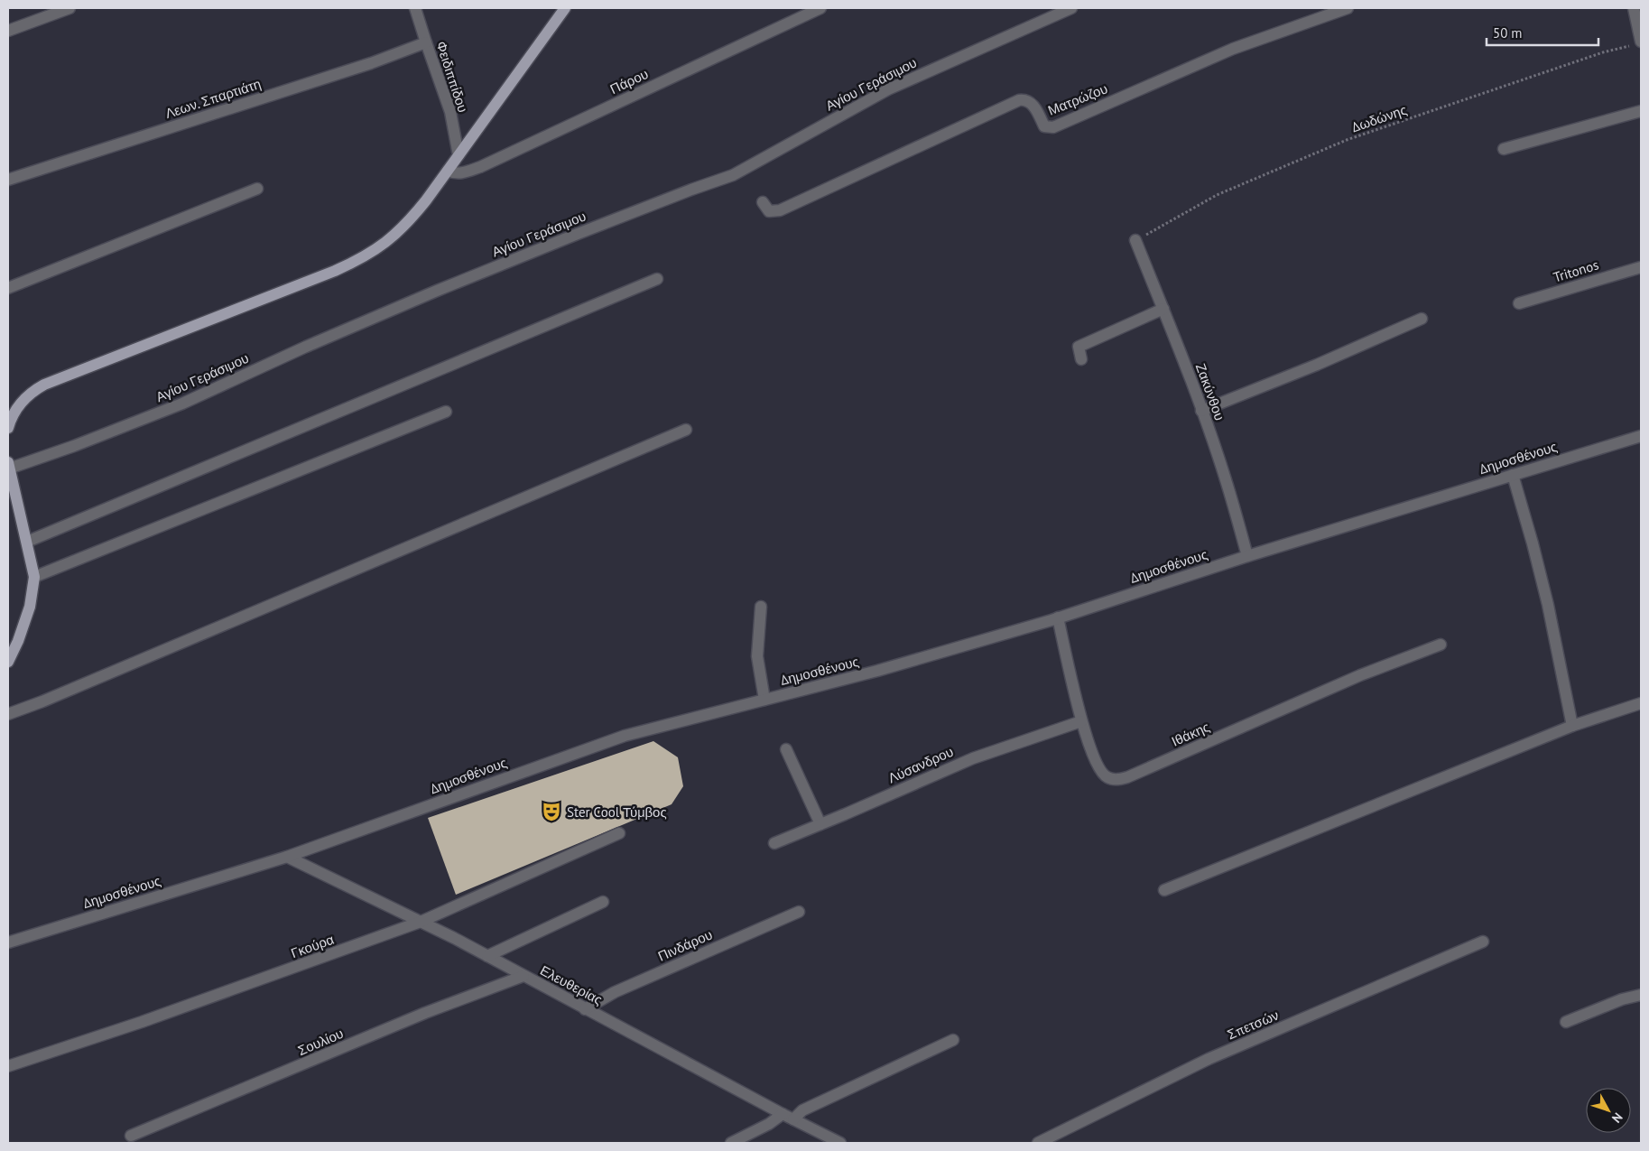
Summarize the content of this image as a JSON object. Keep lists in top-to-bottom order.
{
  "streets": {
    "street": [
      "Φειδιππίδου",
      "Πάρου",
      "Αγίου Γεράσιμου",
      "Λεων. Σπαρτιάτη",
      "Ματρώζου",
      "Tritonos",
      "Ζακύνθου",
      "Δημοσθένους",
      "Ιθάκης",
      "Λύσανδρου",
      "Πινδάρου",
      "Γκούρα",
      "Ελευθερίας",
      "Σπετσών",
      "Σουλίου"
    ],
    "path": ["Δωδώνης"]
  },
  "crossings": [
    ["Φειδιππίδου", "Λεων. Σπαρτιάτη"],
    ["Δωδώνης", "Ζακύνθου"],
    ["Ζακύνθου", "Δημοσθένους"],
    ["Δημοσθένους", "Ιθάκης"],
    ["Δημοσθένους", "Ελευθερίας"],
    ["Ιθάκης", "Λύσανδρου"],
    ["Πινδάρου", "Ελευθερίας"],
    ["Γκούρα", "Ελευθερίας"],
    ["Ελευθερίας", "Σουλίου"]
  ],
  "places": {
    "theatre": ["Ster Cool Τύμβος"]
  },
  "scale_bar": "50 m",
  "north": "bottom right"
}
